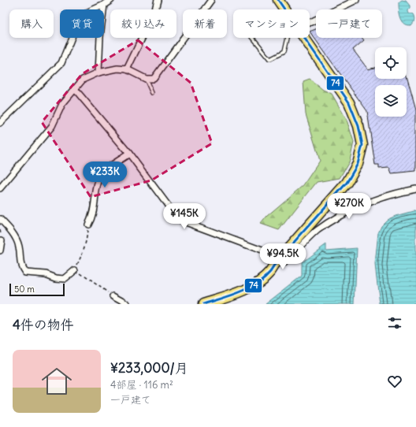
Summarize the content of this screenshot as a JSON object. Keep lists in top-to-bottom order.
{
  "lines": ["transit line 74"],
  "scale_bar": "50 m",
  "page": {
    "chip": [
      "購入",
      "賃貸",
      "絞り込み",
      "新着",
      "マンション",
      "一戸建て"
    ],
    "price": [
      "¥233K",
      "¥270K",
      "¥145K",
      "¥94.5K"
    ],
    "scale": "50 m",
    "heading": "4件の物件",
    "list": [
      {
        "name": "¥233,000/月",
        "note": "4部屋 · 116 m² · 一戸建て"
      }
    ]
  }
}
